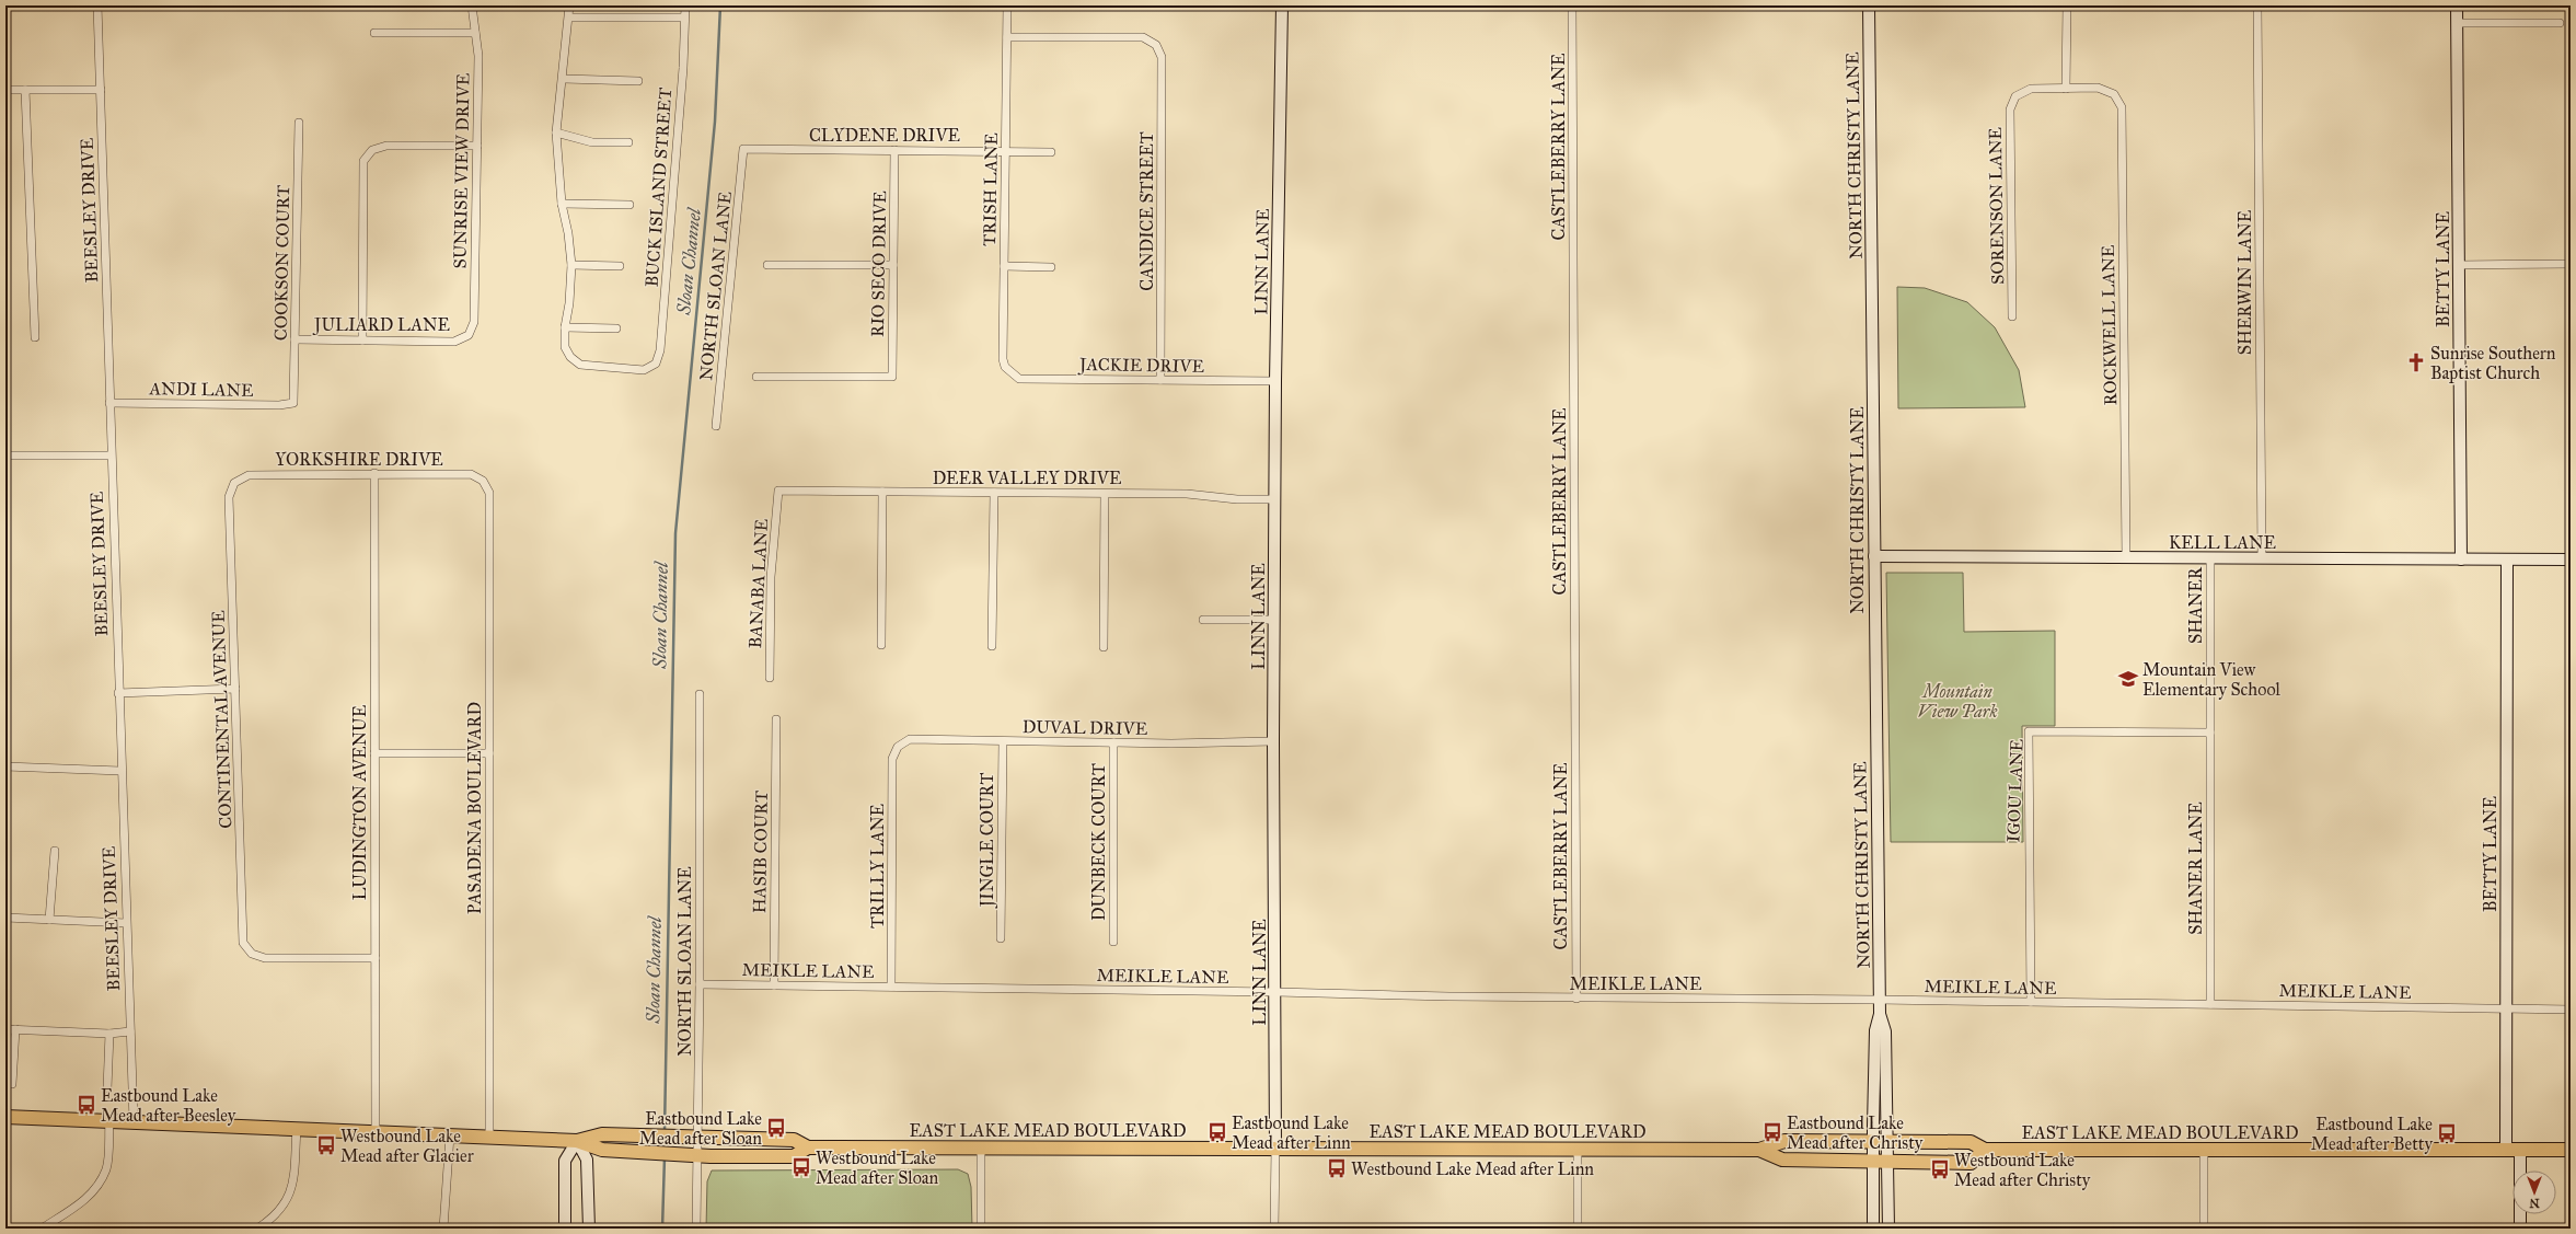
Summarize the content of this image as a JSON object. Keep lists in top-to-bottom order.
{
  "streets": {
    "main road": ["EAST LAKE MEAD BOULEVARD"],
    "street": [
      "CLYDENE DRIVE",
      "CASTLEBERRY LANE",
      "NORTH CHRISTY LANE",
      "SUNRISE VIEW DRIVE",
      "BUCK ISLAND STREET",
      "TRISH LANE",
      "SORENSON LANE",
      "BEESLEY DRIVE",
      "CANDICE STREET",
      "LINN LANE",
      "COOKSON COURT",
      "RIO SECO DRIVE",
      "BETTY LANE",
      "SHERWIN LANE",
      "NORTH SLOAN LANE",
      "JULIARD LANE",
      "ROCKWELL LANE",
      "JACKIE DRIVE",
      "ANDI LANE",
      "YORKSHIRE DRIVE",
      "DEER VALLEY DRIVE",
      "KELL LANE",
      "BANABA LANE",
      "SHANER",
      "CONTINENTAL AVENUE",
      "DUVAL DRIVE",
      "IGOU LANE",
      "LUDINGTON AVENUE",
      "PASADENA BOULEVARD",
      "JINGLE COURT",
      "DUNBECK COURT",
      "HASIB COURT",
      "TRILLY LANE",
      "SHANER LANE",
      "MEIKLE LANE"
    ]
  },
  "crossings": [
    ["CLYDENE DRIVE", "TRISH LANE"],
    ["CLYDENE DRIVE", "RIO SECO DRIVE"],
    ["CLYDENE DRIVE", "NORTH SLOAN LANE"],
    ["CASTLEBERRY LANE", "MEIKLE LANE"],
    ["NORTH CHRISTY LANE", "KELL LANE"],
    ["NORTH CHRISTY LANE", "MEIKLE LANE"],
    ["NORTH CHRISTY LANE", "EAST LAKE MEAD BOULEVARD"],
    ["SUNRISE VIEW DRIVE", "JULIARD LANE"],
    ["TRISH LANE", "CANDICE STREET"],
    ["TRISH LANE", "JACKIE DRIVE"],
    ["SORENSON LANE", "ROCKWELL LANE"],
    ["BEESLEY DRIVE", "ANDI LANE"],
    ["BEESLEY DRIVE", "EAST LAKE MEAD BOULEVARD"],
    ["CANDICE STREET", "JACKIE DRIVE"],
    ["LINN LANE", "JACKIE DRIVE"],
    ["LINN LANE", "DEER VALLEY DRIVE"],
    ["LINN LANE", "DUVAL DRIVE"],
    ["LINN LANE", "MEIKLE LANE"],
    ["LINN LANE", "EAST LAKE MEAD BOULEVARD"],
    ["COOKSON COURT", "JULIARD LANE"],
    ["COOKSON COURT", "ANDI LANE"],
    ["BETTY LANE", "KELL LANE"],
    ["BETTY LANE", "MEIKLE LANE"],
    ["BETTY LANE", "EAST LAKE MEAD BOULEVARD"],
    ["SHERWIN LANE", "KELL LANE"],
    ["NORTH SLOAN LANE", "MEIKLE LANE"],
    ["NORTH SLOAN LANE", "EAST LAKE MEAD BOULEVARD"],
    ["ROCKWELL LANE", "KELL LANE"],
    ["YORKSHIRE DRIVE", "CONTINENTAL AVENUE"],
    ["YORKSHIRE DRIVE", "LUDINGTON AVENUE"],
    ["YORKSHIRE DRIVE", "PASADENA BOULEVARD"],
    ["DEER VALLEY DRIVE", "BANABA LANE"],
    ["KELL LANE", "SHANER"],
    ["SHANER", "IGOU LANE"],
    ["SHANER", "SHANER LANE"],
    ["CONTINENTAL AVENUE", "LUDINGTON AVENUE"],
    ["DUVAL DRIVE", "JINGLE COURT"],
    ["DUVAL DRIVE", "DUNBECK COURT"],
    ["DUVAL DRIVE", "TRILLY LANE"],
    ["IGOU LANE", "SHANER LANE"],
    ["IGOU LANE", "MEIKLE LANE"],
    ["LUDINGTON AVENUE", "EAST LAKE MEAD BOULEVARD"],
    ["PASADENA BOULEVARD", "EAST LAKE MEAD BOULEVARD"],
    ["HASIB COURT", "MEIKLE LANE"],
    ["TRILLY LANE", "MEIKLE LANE"],
    ["SHANER LANE", "MEIKLE LANE"]
  ],
  "water": ["Sloan Channel"],
  "parks": ["Mountain View Park"],
  "places": {
    "church": ["Sunrise Southern Baptist Church"],
    "school or university": ["Mountain View Elementary School"],
    "bus stop": [
      "Eastbound Lake Mead after Beesley",
      "Eastbound Lake Mead after Sloan",
      "Eastbound Lake Mead after Linn",
      "Eastbound Lake Mead after Christy",
      "Eastbound Lake Mead after Betty",
      "Westbound Lake Mead after Glacier",
      "Westbound Lake Mead after Sloan",
      "Westbound Lake Mead after Linn",
      "Westbound Lake Mead after Christy"
    ]
  },
  "north": "bottom"
}
